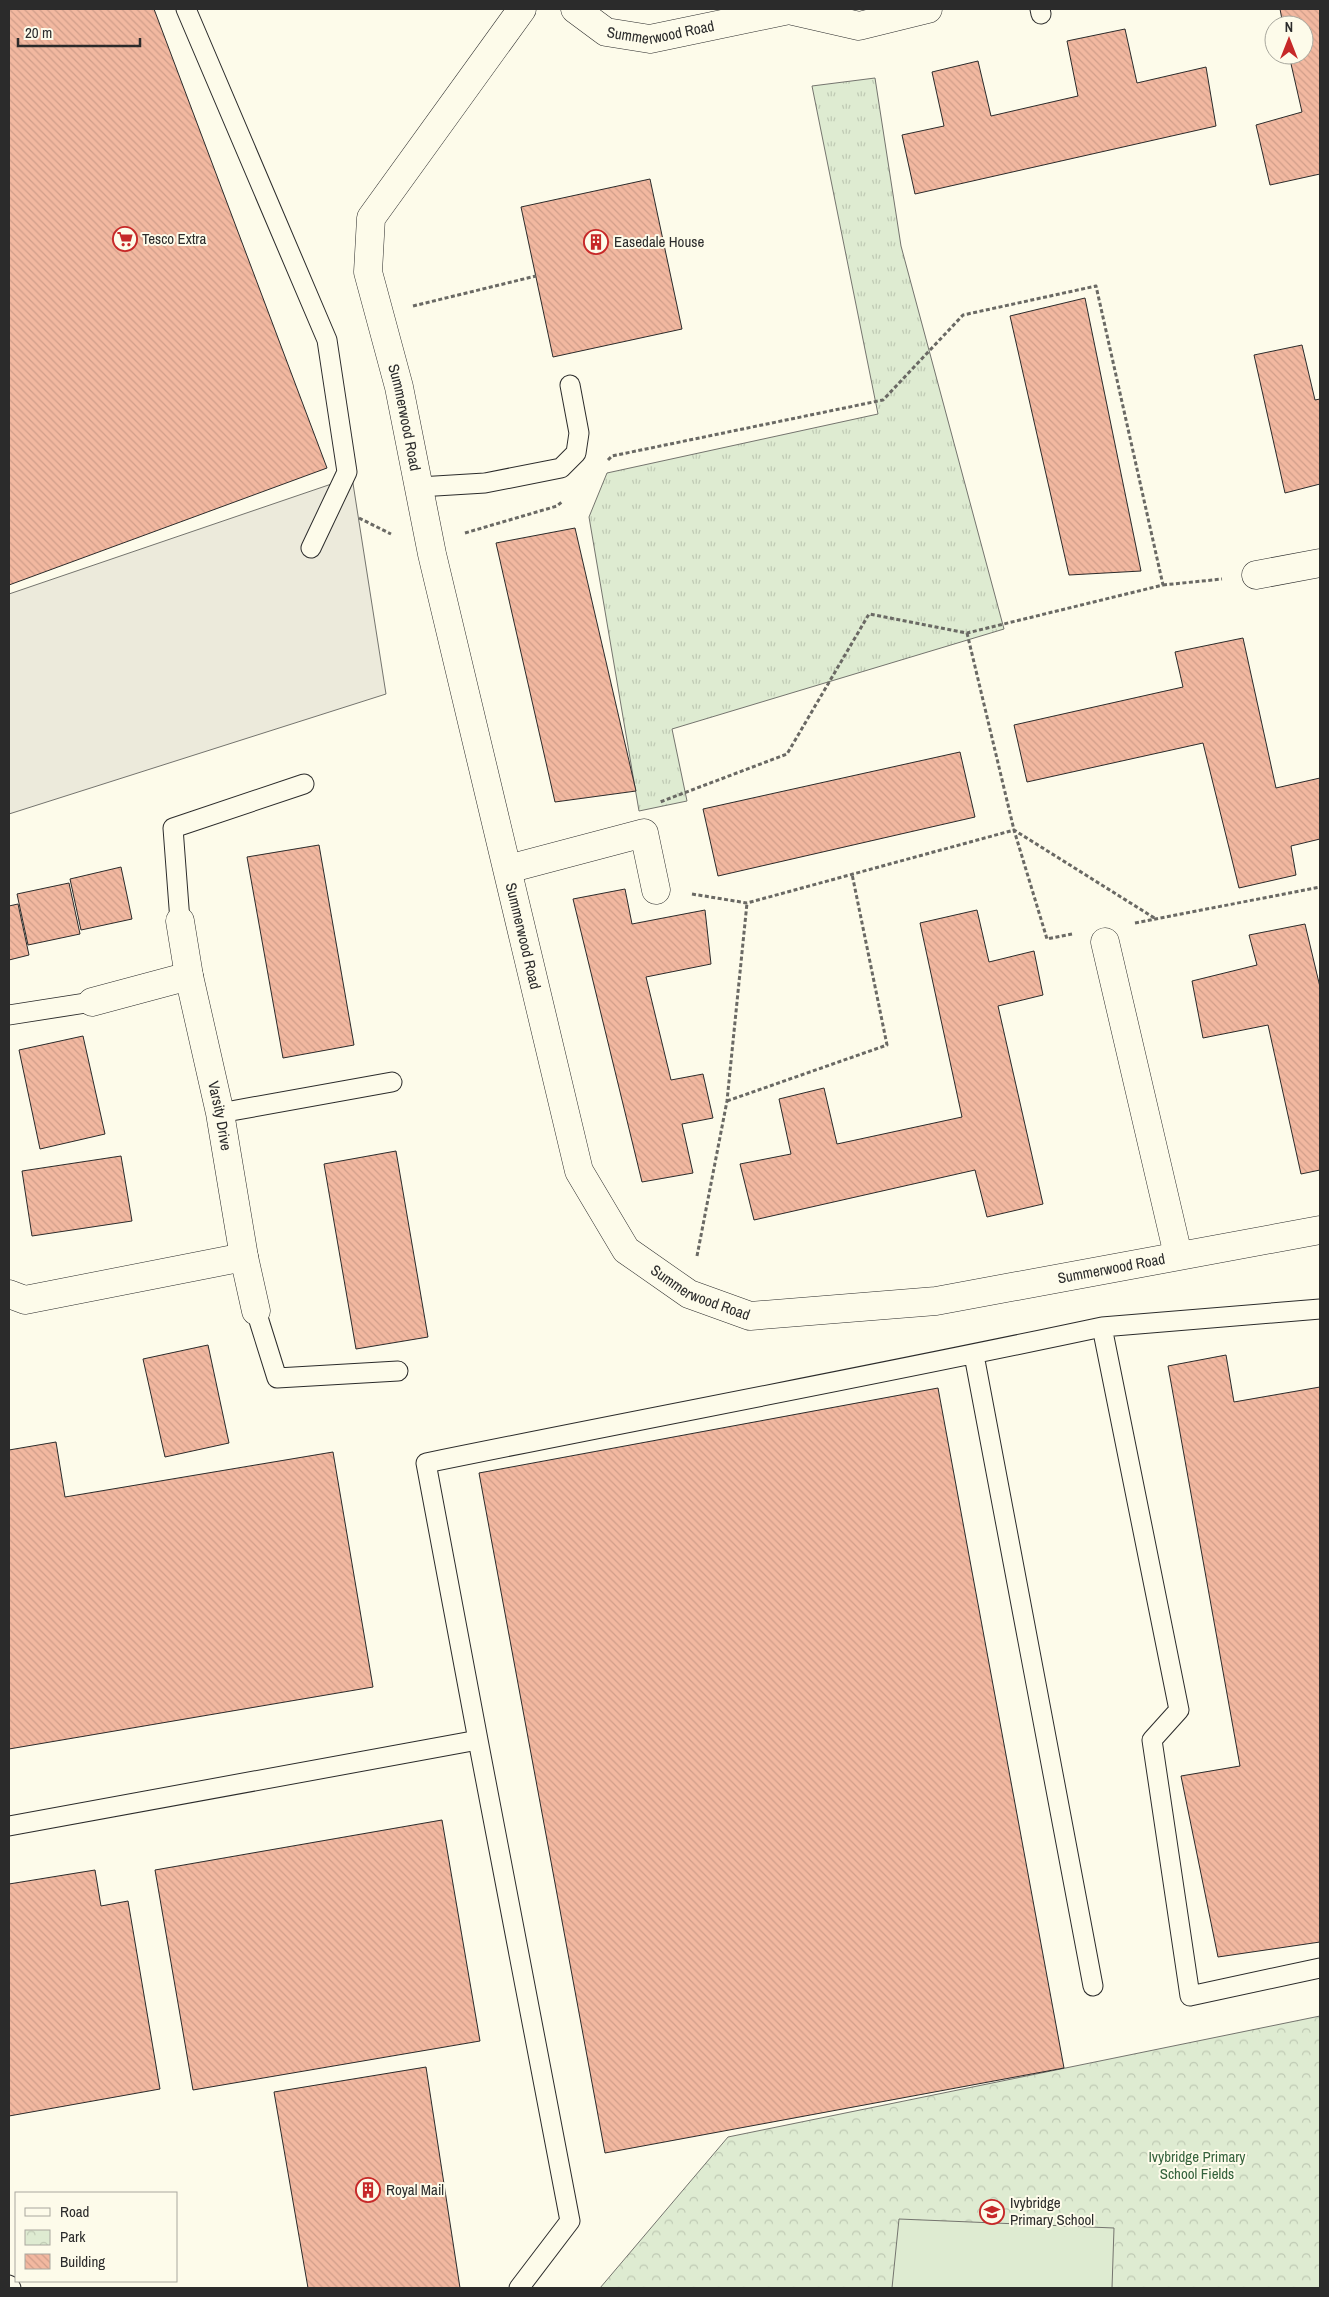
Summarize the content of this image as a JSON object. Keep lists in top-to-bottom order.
{
  "streets": {
    "street": ["Summerwood Road", "Varsity Drive"]
  },
  "parks": ["Ivybridge Primary School Fields"],
  "places": {
    "supermarket": ["Tesco Extra"],
    "building": ["Easedale House", "Royal Mail"],
    "school or university": ["Ivybridge Primary School"]
  },
  "legend": ["Road", "Park", "Building"],
  "scale_bar": "20 m",
  "north": "top"
}
